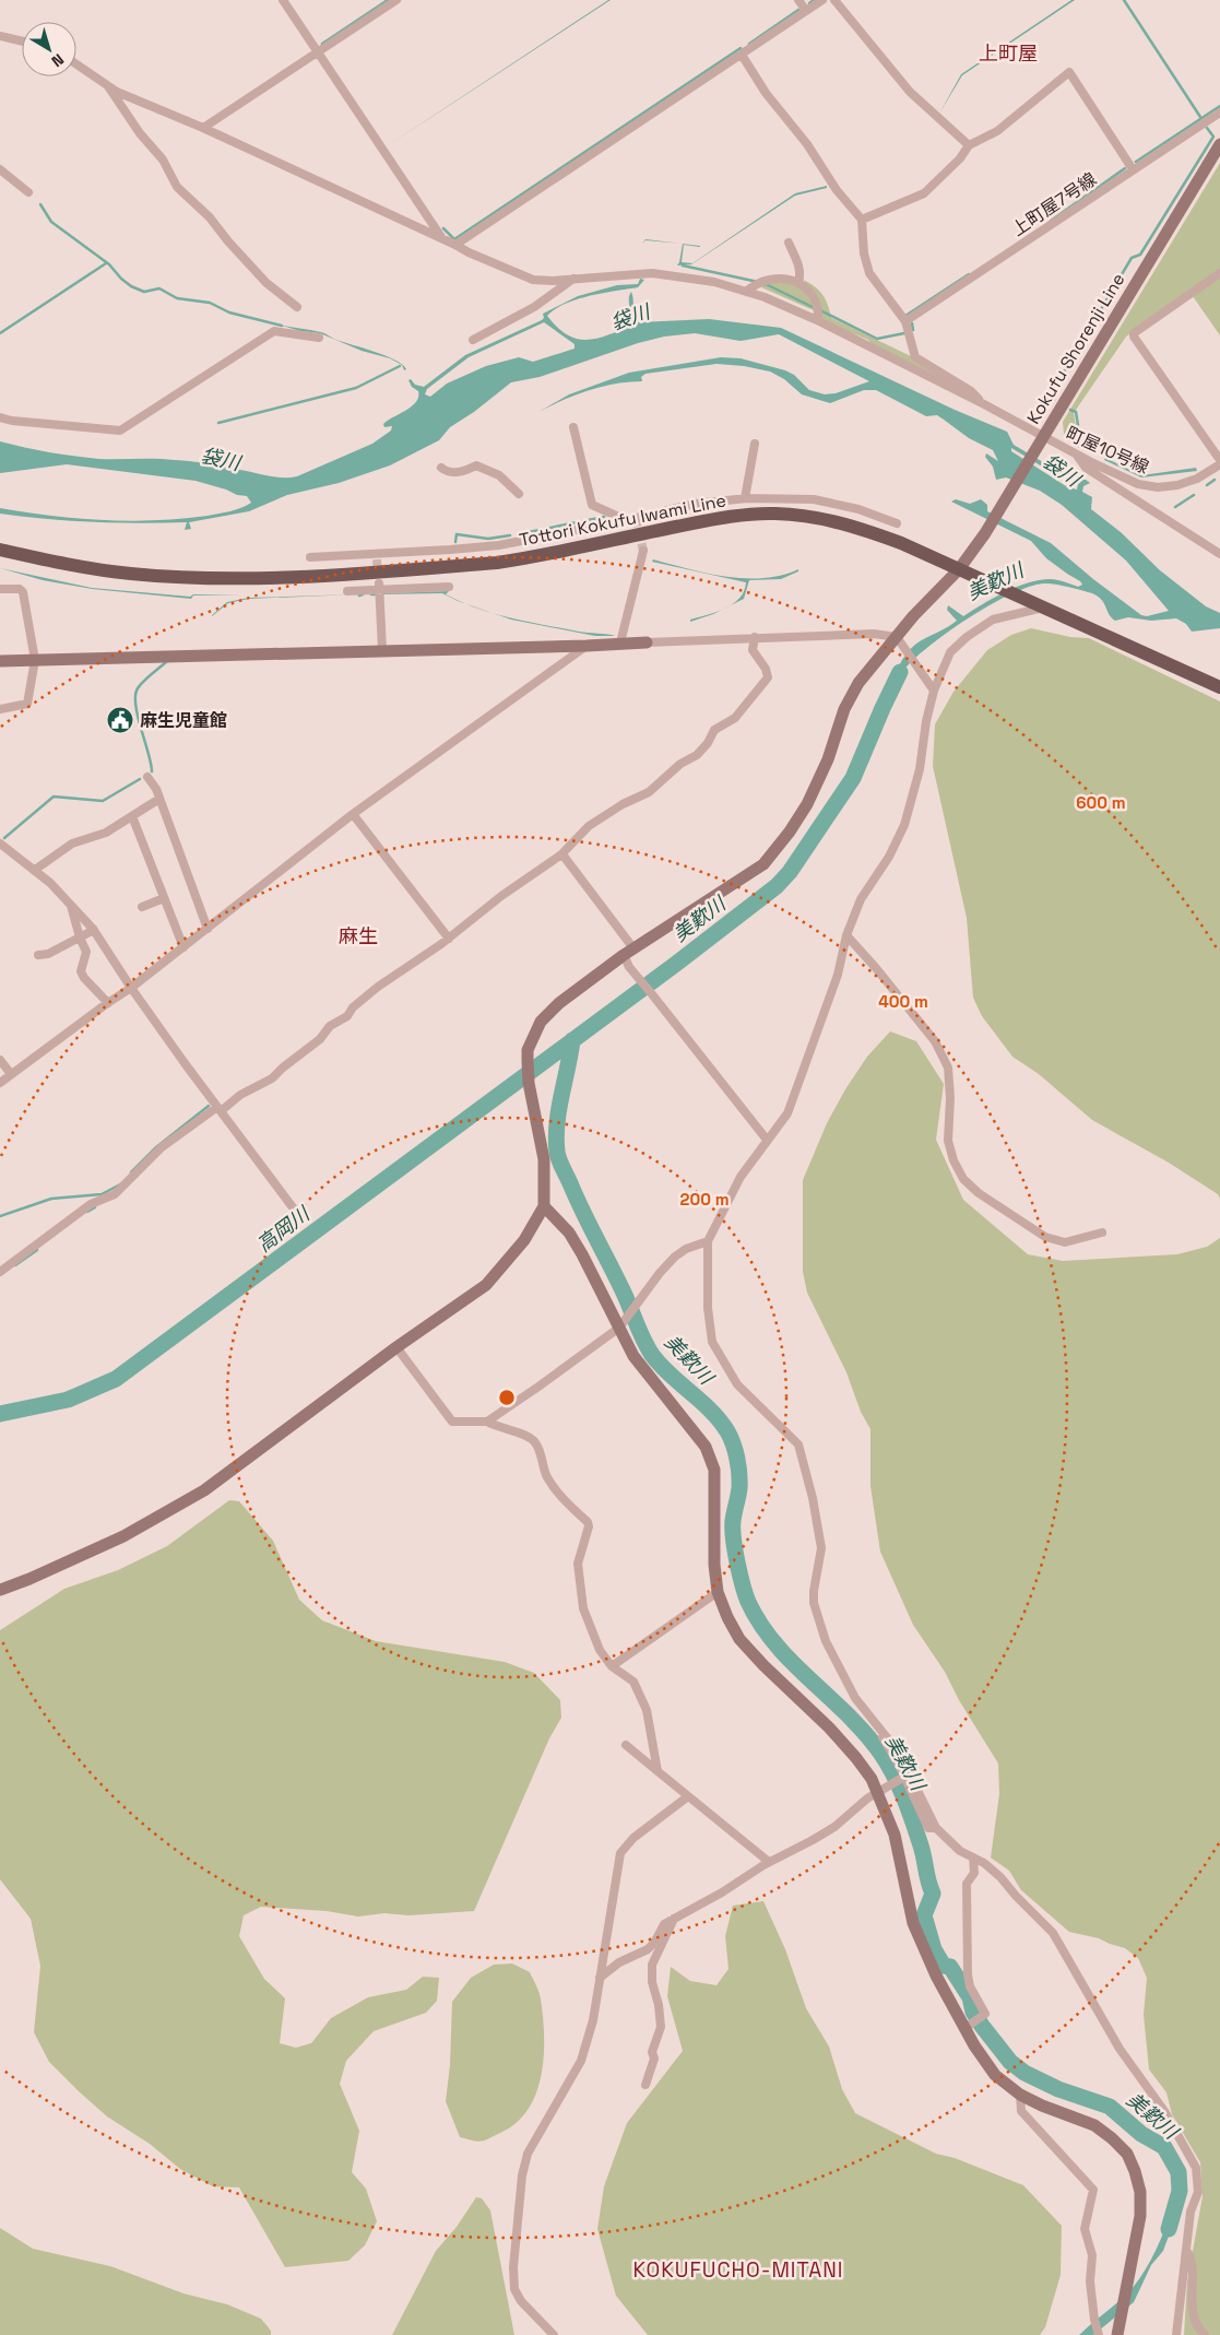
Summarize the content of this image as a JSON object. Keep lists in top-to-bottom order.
{
  "streets": {
    "main road": ["Tottori Kokufu Iwami Line"],
    "street": ["上町屋7号線", "Kokufu Shorenji Line", "町屋10号線"]
  },
  "crossings": [
    ["Kokufu Shorenji Line", "町屋10号線"],
    ["Kokufu Shorenji Line", "Tottori Kokufu Iwami Line"]
  ],
  "districts": ["上町屋", "麻生", "KOKUFUCHO-MITANI"],
  "water": ["袋川", "美歎川", "高岡川"],
  "places": {
    "public building": ["麻生児童館"]
  },
  "north": "bottom right",
  "rings": ["600 m", "400 m", "200 m"]
}
